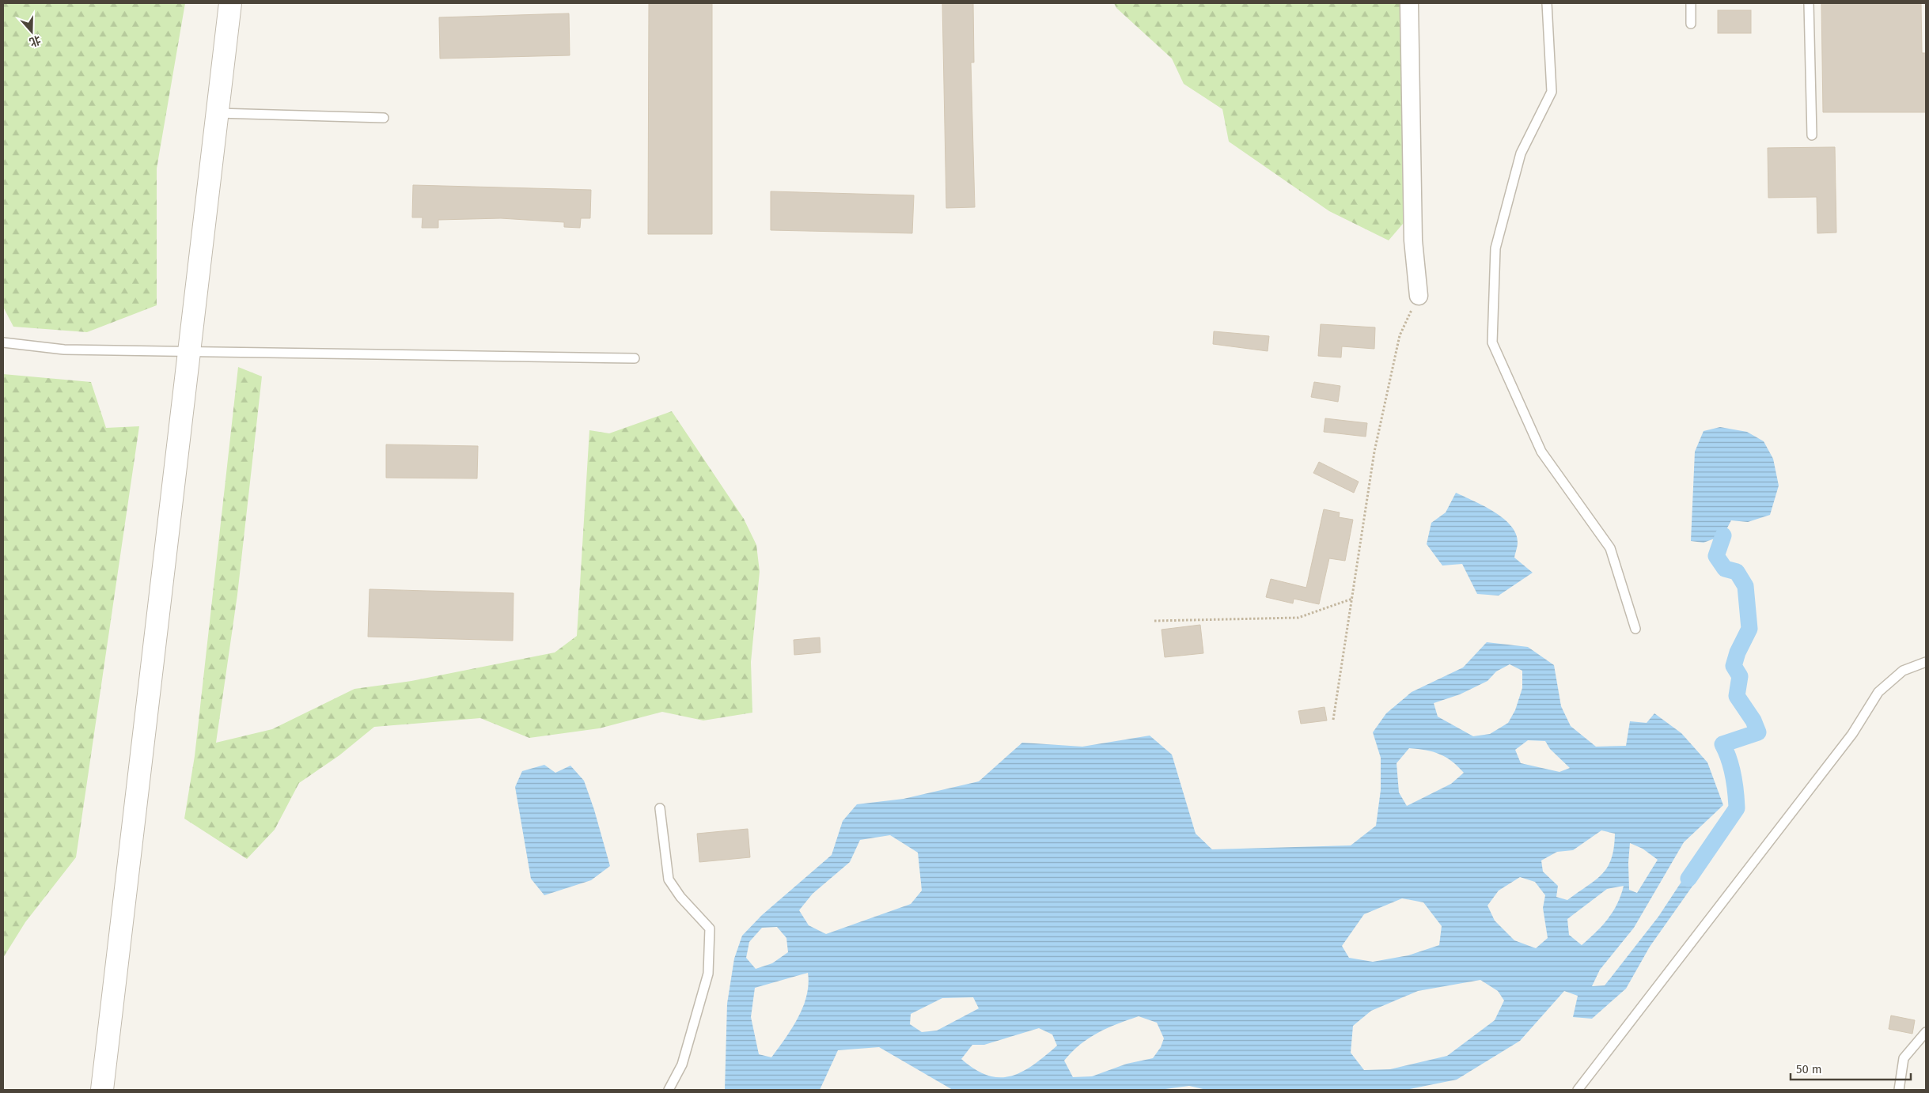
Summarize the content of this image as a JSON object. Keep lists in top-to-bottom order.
{
  "scale_bar": "50 m",
  "north": "bottom"
}
